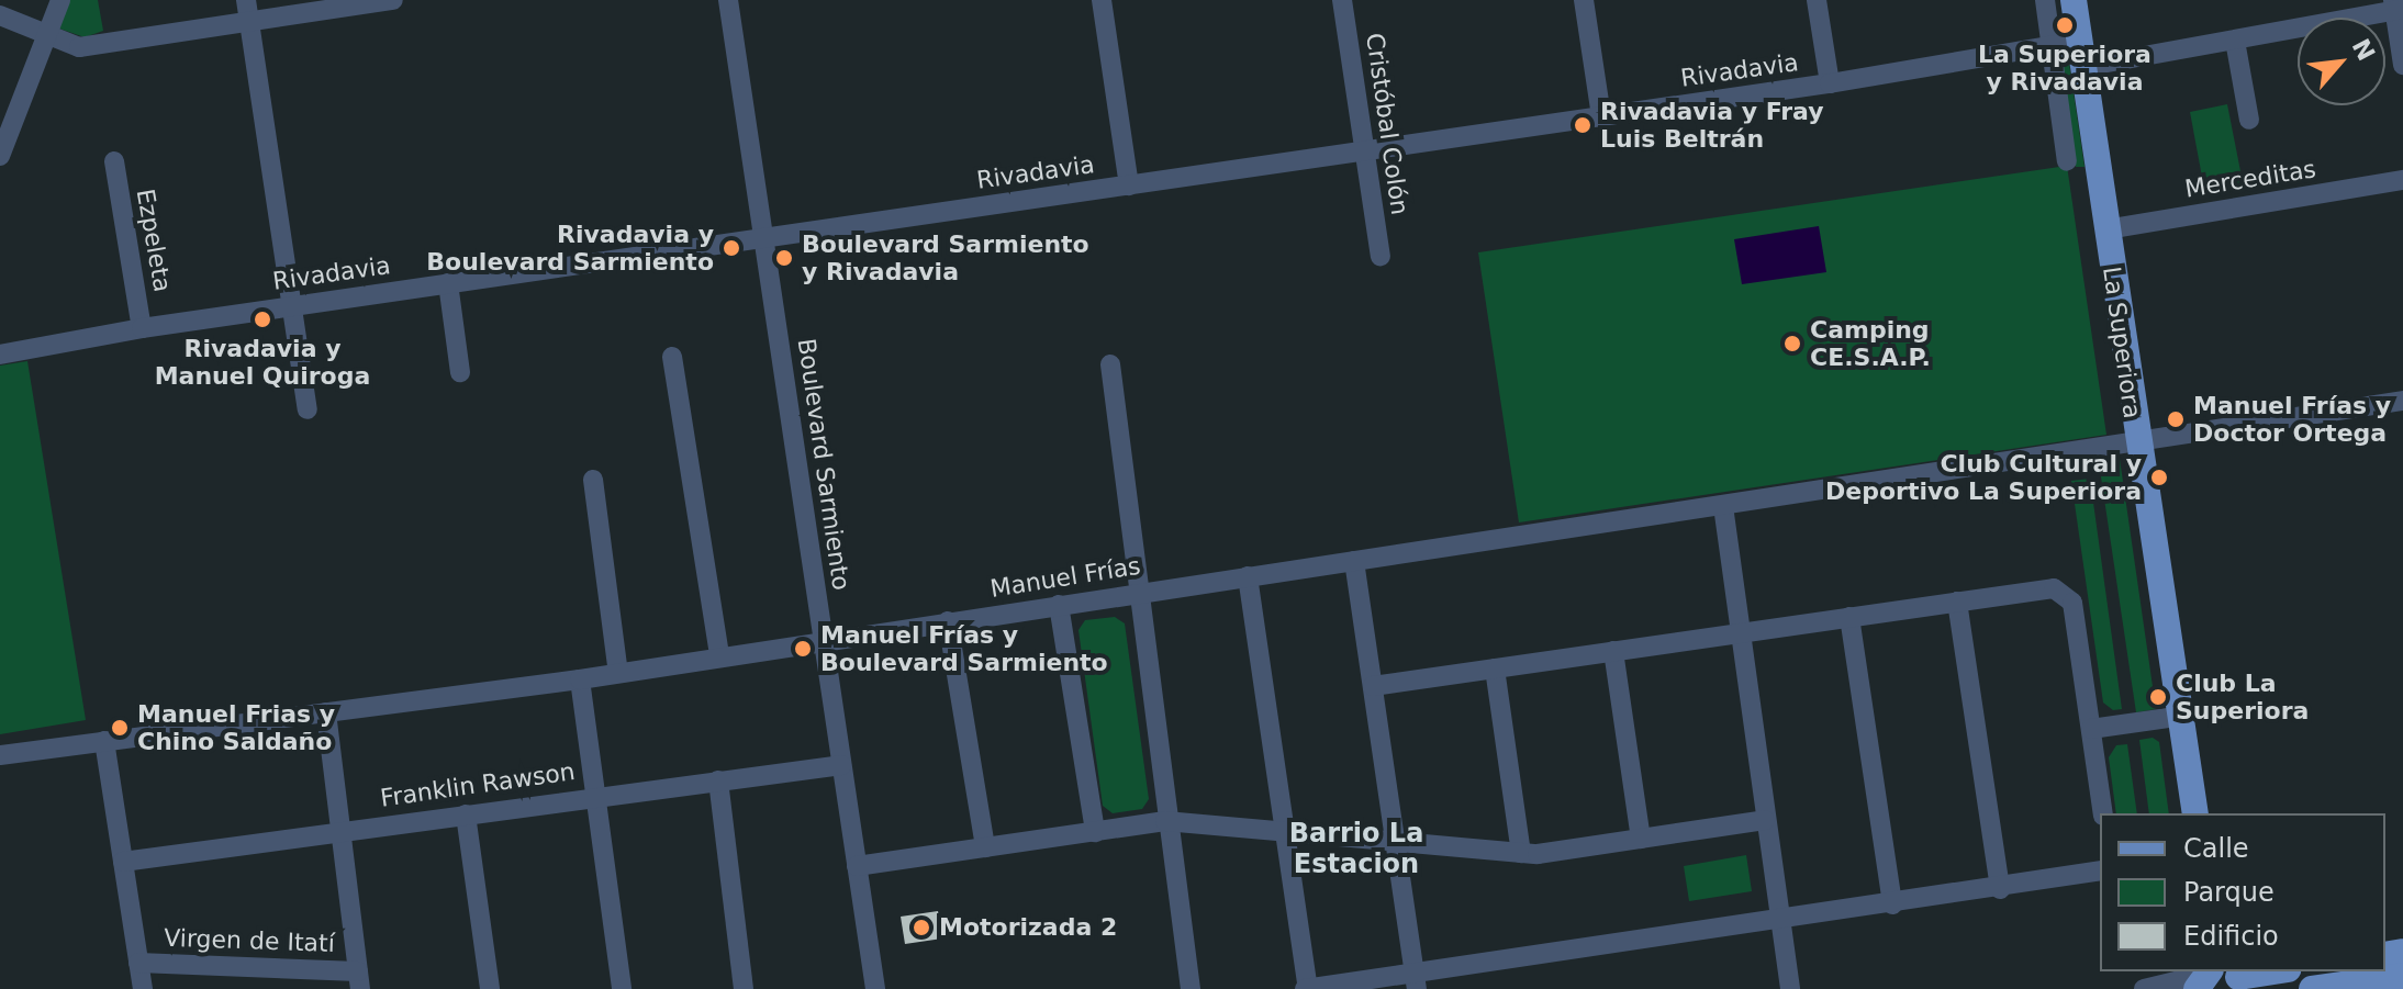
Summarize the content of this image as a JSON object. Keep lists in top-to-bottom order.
{
  "streets": {
    "main road": ["La Superiora"],
    "street": [
      "Rivadavia",
      "Cristóbal Colón",
      "Merceditas",
      "Ezpeleta",
      "Boulevard Sarmiento",
      "Manuel Frías",
      "Franklin Rawson",
      "Virgen de Itatí"
    ]
  },
  "crossings": [
    ["Rivadavia", "Cristóbal Colón"],
    ["Rivadavia", "Ezpeleta"],
    ["Rivadavia", "La Superiora"],
    ["Rivadavia", "Boulevard Sarmiento"],
    ["Merceditas", "La Superiora"],
    ["La Superiora", "Manuel Frías"],
    ["Boulevard Sarmiento", "Manuel Frías"],
    ["Boulevard Sarmiento", "Franklin Rawson"]
  ],
  "districts": ["Barrio La Estacion"],
  "places": [
    "La Superiora y Rivadavia",
    "Rivadavia y Fray Luis Beltrán",
    "Rivadavia y Boulevard Sarmiento",
    "Boulevard Sarmiento y Rivadavia",
    "Rivadavia y Manuel Quiroga",
    "Camping CE.S.A.P.",
    "Manuel Frías y Doctor Ortega",
    "Club Cultural y Deportivo La Superiora",
    "Manuel Frías y Boulevard Sarmiento",
    "Club La Superiora",
    "Manuel Frias y Chino Saldaño",
    "Motorizada 2"
  ],
  "legend": ["Calle", "Parque", "Edificio"],
  "north": "top right"
}
